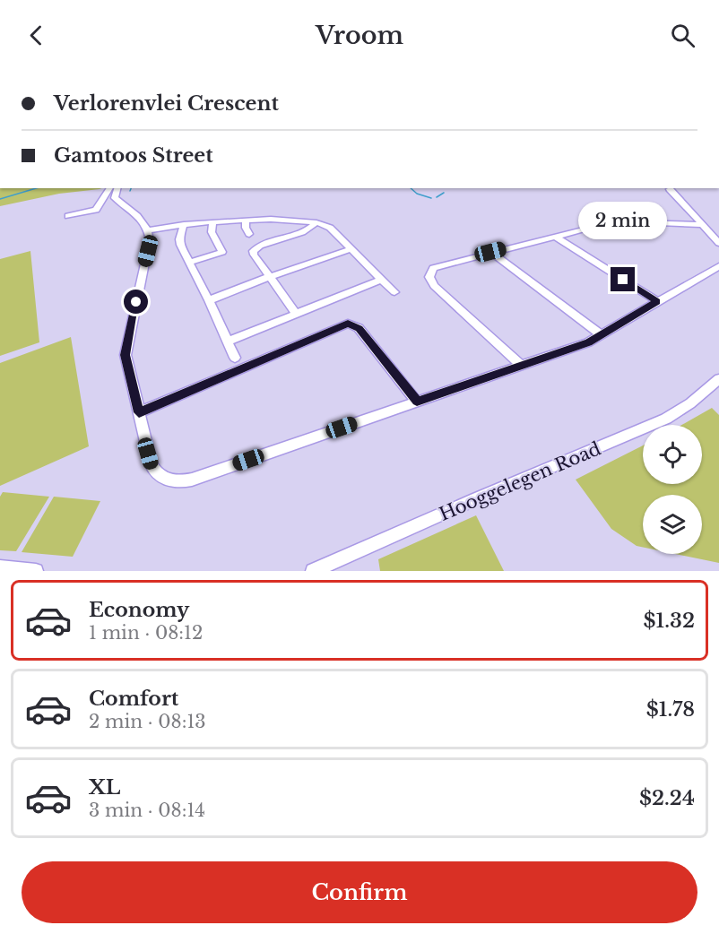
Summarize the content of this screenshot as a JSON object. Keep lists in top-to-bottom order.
{
  "streets": {
    "street": ["Hooggelegen Road"]
  },
  "page": {
    "header": "Vroom",
    "banner": ["Verlorenvlei Crescent", "Gamtoos Street"],
    "bubble": "2 min",
    "list": [
      {
        "name": "Economy",
        "note": "1 min · 08:12",
        "value": "$1.32"
      },
      {
        "name": "Comfort",
        "note": "2 min · 08:13",
        "value": "$1.78"
      },
      {
        "name": "XL",
        "note": "3 min · 08:14",
        "value": "$2.24"
      }
    ],
    "buttons": "Confirm"
  }
}
